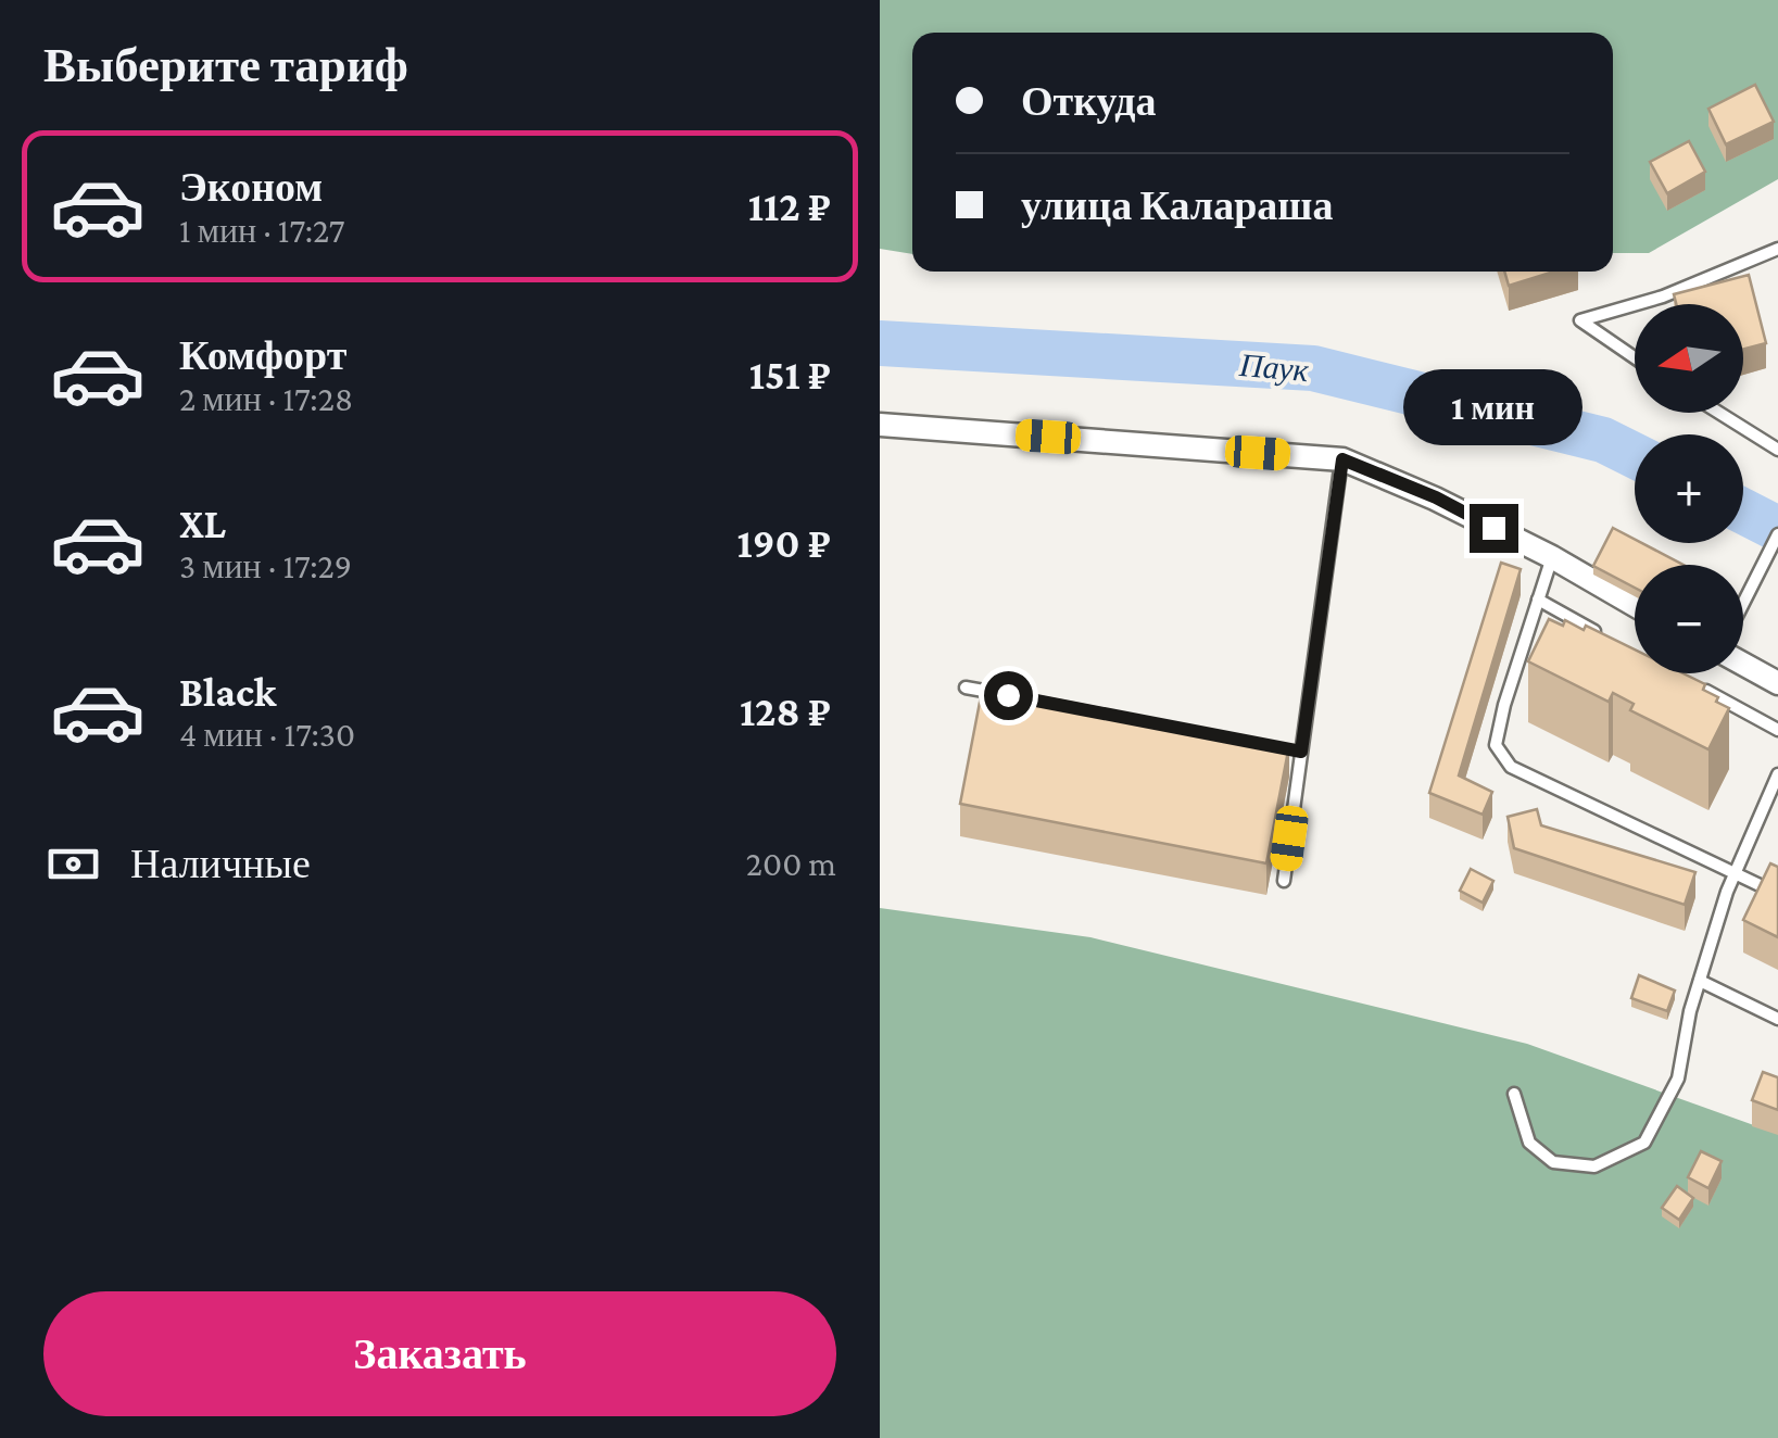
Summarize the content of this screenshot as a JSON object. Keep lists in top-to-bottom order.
{
  "water": ["Паук"],
  "north": "left",
  "page": {
    "heading": "Выберите тариф",
    "banner": ["Откуда", "улица Калараша"],
    "list": [
      {
        "name": "Эконом",
        "note": "1 мин · 17:27",
        "value": "112 ₽"
      },
      {
        "name": "Комфорт",
        "note": "2 мин · 17:28",
        "value": "151 ₽"
      },
      {
        "name": "XL",
        "note": "3 мин · 17:29",
        "value": "190 ₽"
      },
      {
        "name": "Black",
        "note": "4 мин · 17:30",
        "value": "128 ₽"
      }
    ],
    "map_buttons": ["+", "−"],
    "bubble": "1 мин",
    "pay": ["Наличные", "200 m"],
    "buttons": "Заказать"
  }
}
